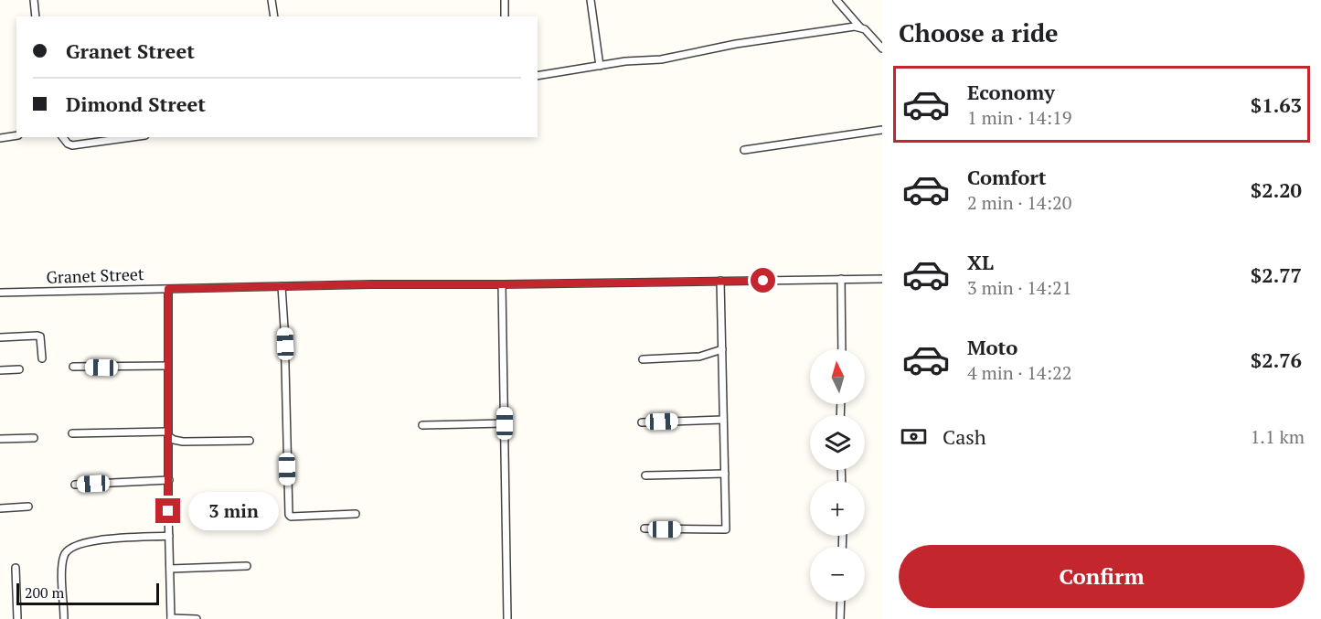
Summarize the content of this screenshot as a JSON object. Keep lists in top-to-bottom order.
{
  "streets": {
    "street": ["Granet Street"]
  },
  "scale_bar": "200 m",
  "north": "top",
  "page": {
    "heading": "Choose a ride",
    "banner": ["Granet Street", "Dimond Street"],
    "list": [
      {
        "name": "Economy",
        "note": "1 min · 14:19",
        "value": "$1.63"
      },
      {
        "name": "Comfort",
        "note": "2 min · 14:20",
        "value": "$2.20"
      },
      {
        "name": "XL",
        "note": "3 min · 14:21",
        "value": "$2.77"
      },
      {
        "name": "Moto",
        "note": "4 min · 14:22",
        "value": "$2.76"
      }
    ],
    "map_buttons": ["+", "−"],
    "pay": ["Cash", "1.1 km"],
    "bubble": "3 min",
    "buttons": "Confirm",
    "scale": "200 m"
  }
}
